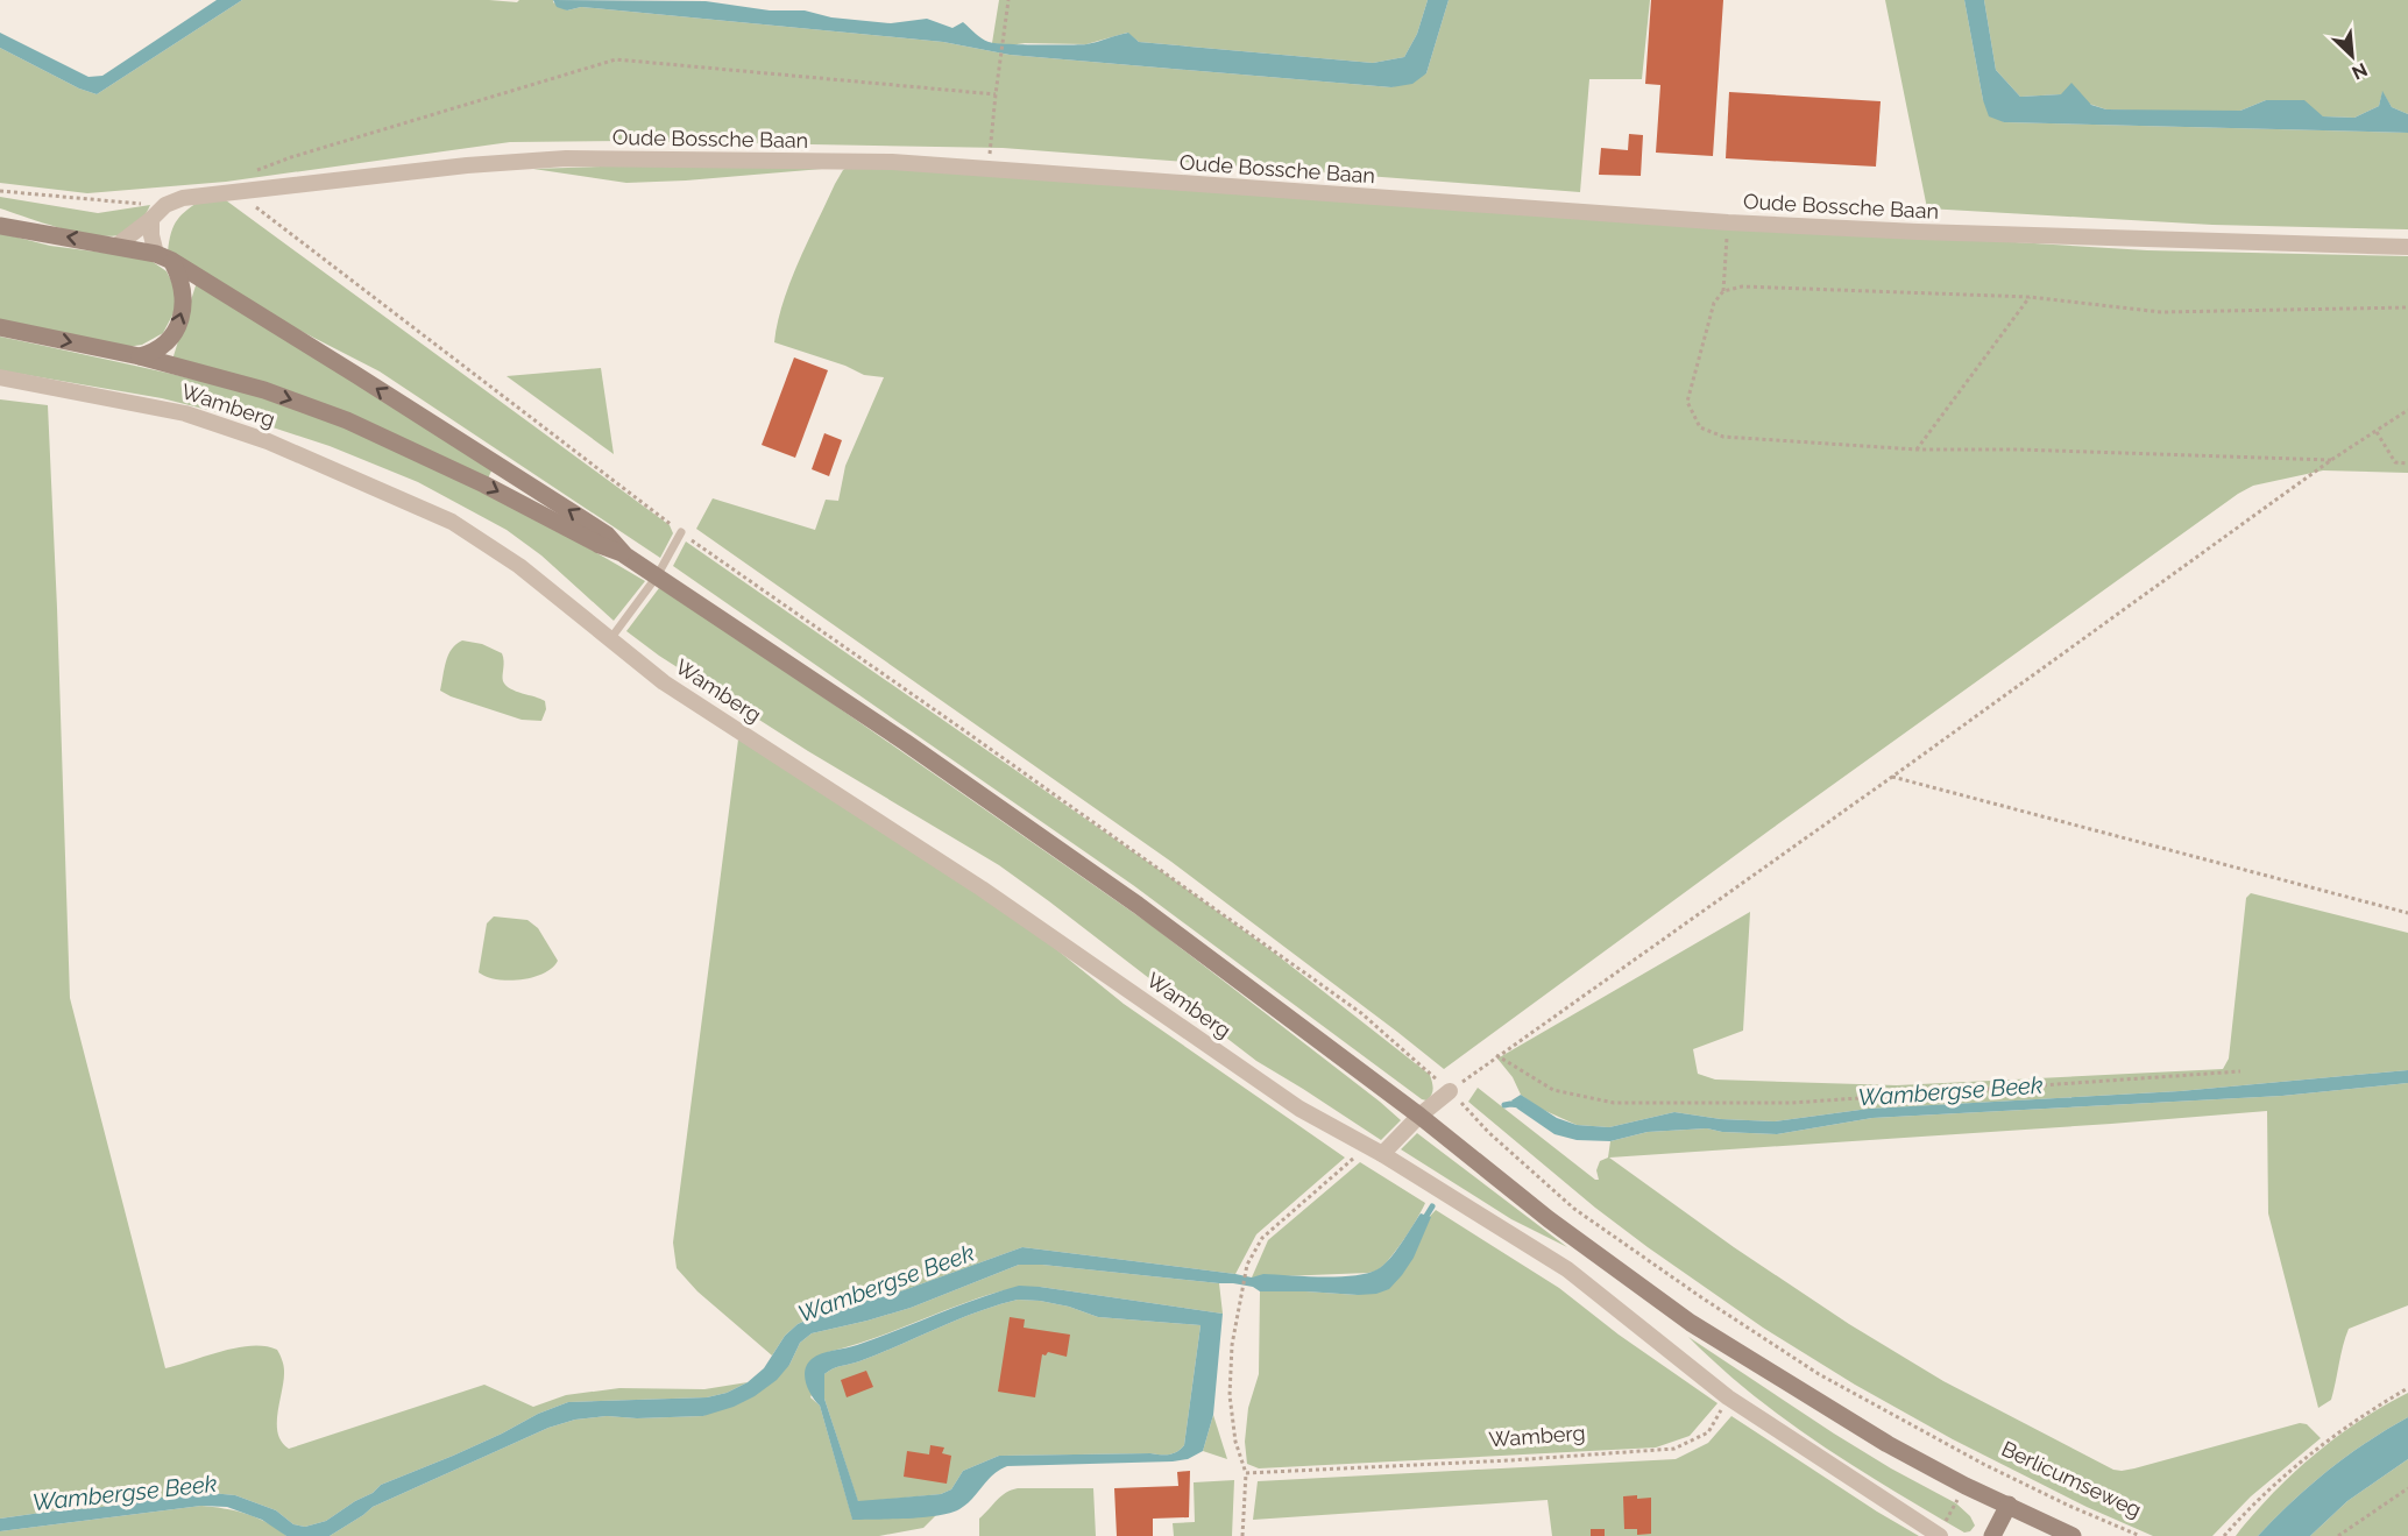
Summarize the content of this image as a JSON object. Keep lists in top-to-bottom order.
{
  "streets": {
    "main road": ["Wamberg"],
    "street": ["Oude Bossche Baan"],
    "path": ["Berlicumseweg"]
  },
  "crossings": [
    ["Oude Bossche Baan", "Berlicumseweg"]
  ],
  "water": ["Wambergse Beek"],
  "north": "bottom right"
}
